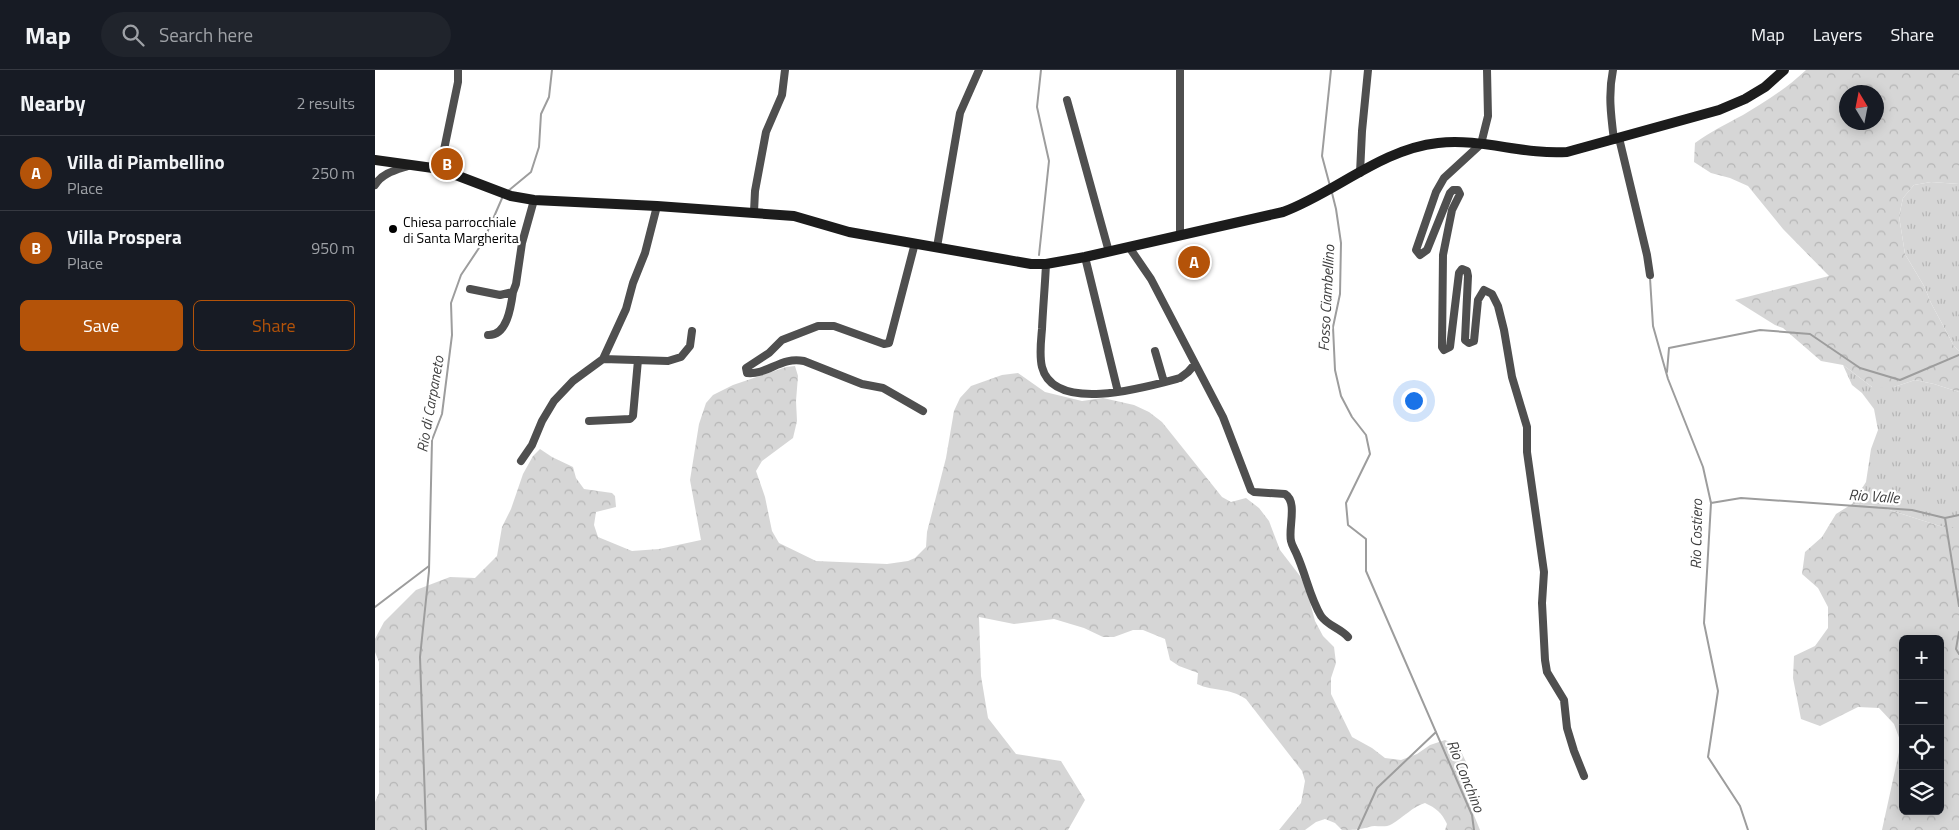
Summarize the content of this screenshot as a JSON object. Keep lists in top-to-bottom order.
{
  "water": [
    "Fosso Ciambellino",
    "Rio di Carpaneto",
    "Rio Valle",
    "Rio Costiero",
    "Rio Conchino"
  ],
  "places": ["Chiesa parrocchiale di Santa Margherita"],
  "north": "top",
  "page": {
    "header": "Map",
    "search": "Search here",
    "nav": ["Map", "Layers", "Share"],
    "heading": ["Nearby", "2 results"],
    "list": [
      {
        "mark": "A",
        "name": "Villa di Piambellino",
        "note": "Place",
        "value": "250 m"
      },
      {
        "mark": "B",
        "name": "Villa Prospera",
        "note": "Place",
        "value": "950 m"
      }
    ],
    "pins": ["B", "A"],
    "buttons": ["Save", "Share"],
    "map_buttons": ["+", "−"]
  }
}
